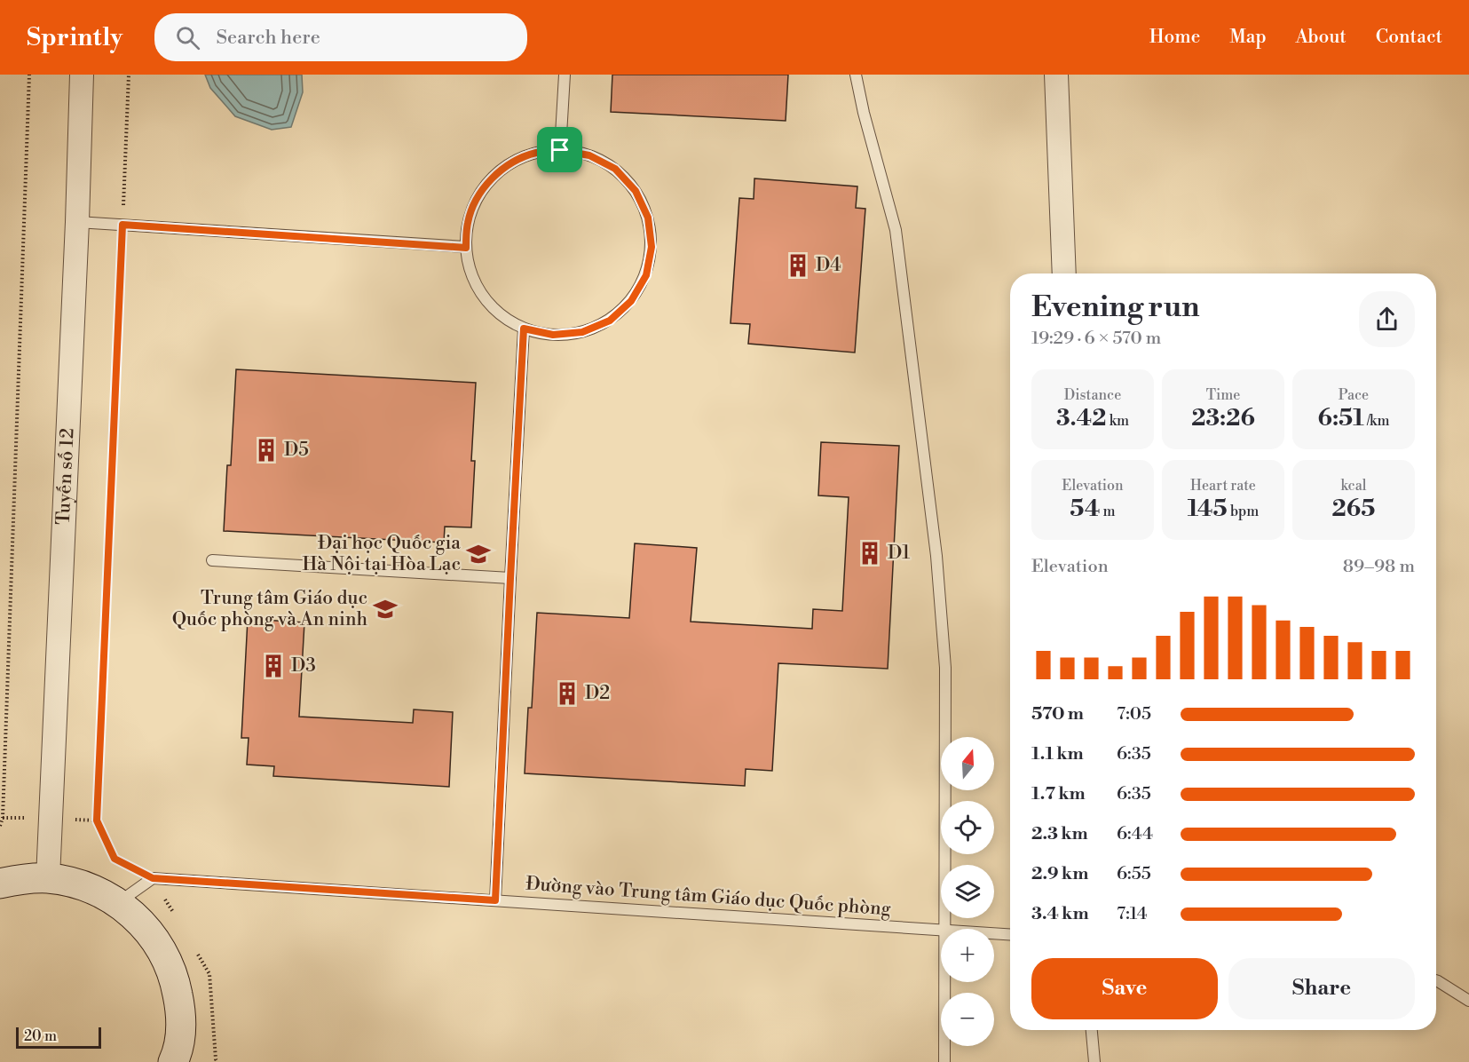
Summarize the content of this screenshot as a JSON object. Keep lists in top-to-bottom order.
{
  "streets": {
    "street": ["Tuyến số 12"],
    "lane": ["Đường vào Trung tâm Giáo dục Quốc phòng"]
  },
  "places": {
    "building": [
      "D4",
      "D5",
      "D1",
      "D3",
      "D2"
    ],
    "school or university": ["Đại học Quốc gia Hà Nội tại Hòa Lạc", "Trung tâm Giáo dục Quốc phòng và An ninh"]
  },
  "scale_bar": "20 m",
  "north": "top",
  "page": {
    "header": "Sprintly",
    "search": "Search here",
    "nav": [
      "Home",
      "Map",
      "About",
      "Contact"
    ],
    "heading": ["Evening run", "19:29 · 6 × 570 m"],
    "stats": [
      ["Distance", "3.42 km"],
      ["Time", "23:26"],
      ["Pace", "6:51 /km"],
      ["Elevation", "54 m"],
      ["Heart rate", "145 bpm"],
      ["kcal", "265"]
    ],
    "chart": ["Elevation", "89–98 m"],
    "list": [
      {
        "name": "570 m",
        "note": "7:05"
      },
      {
        "name": "1.1 km",
        "note": "6:35"
      },
      {
        "name": "1.7 km",
        "note": "6:35"
      },
      {
        "name": "2.3 km",
        "note": "6:44"
      },
      {
        "name": "2.9 km",
        "note": "6:55"
      },
      {
        "name": "3.4 km",
        "note": "7:14"
      }
    ],
    "map_buttons": ["+", "−"],
    "buttons": ["Save", "Share"],
    "scale": "20 m"
  }
}
